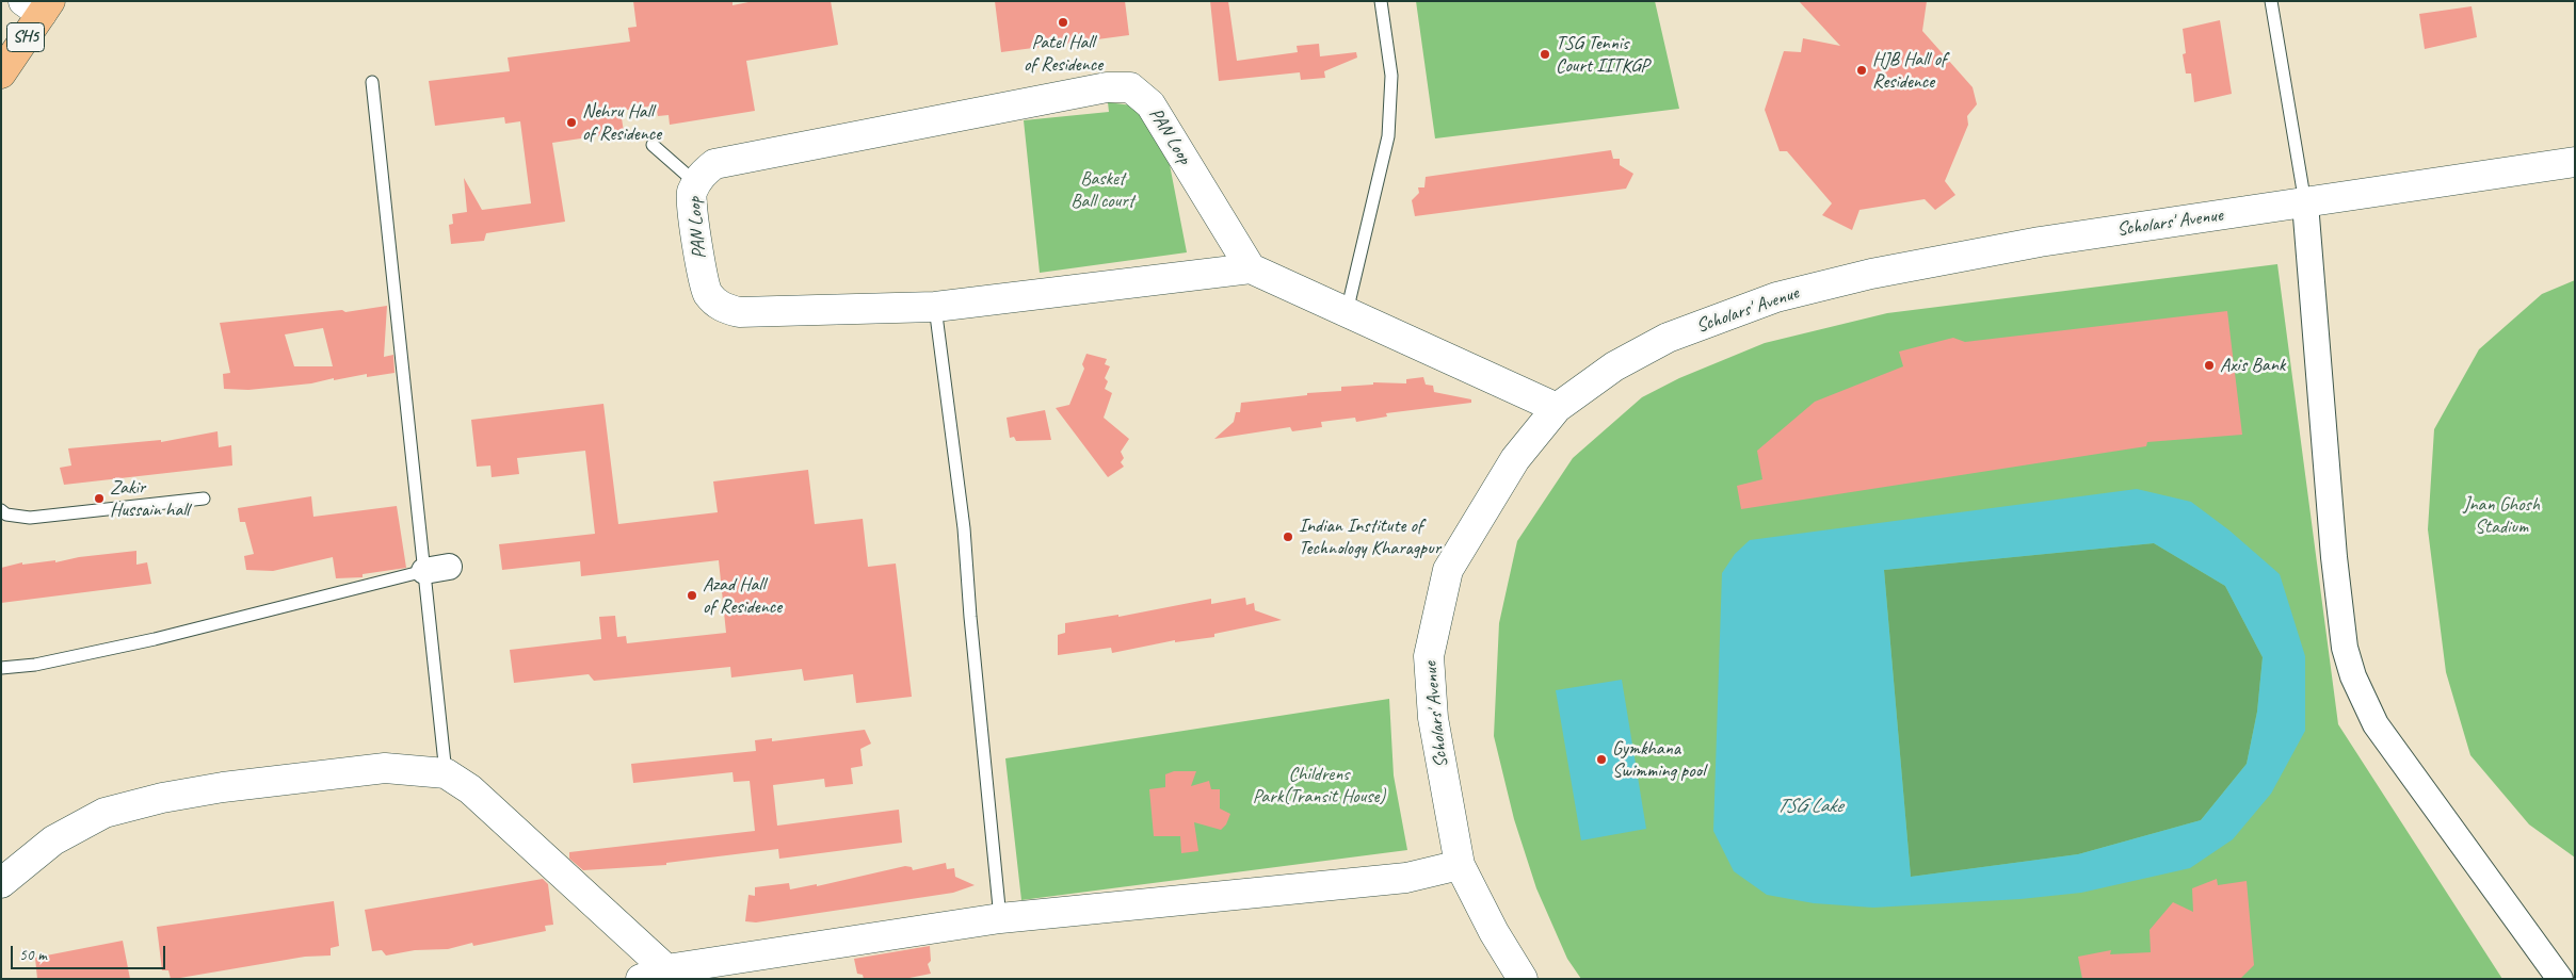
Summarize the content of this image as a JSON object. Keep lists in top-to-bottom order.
{
  "streets": {
    "main road": ["SH5"],
    "street": ["PAN Loop", "Scholars' Avenue"]
  },
  "water": ["TSG Lake"],
  "parks": ["Basket Ball court", "Jnan Ghosh Stadium", "Childrens Park(Transit House)"],
  "places": [
    "Patel Hall of Residence",
    "TSG Tennis Court IITKGP",
    "HJB Hall of Residence",
    "Nehru Hall of Residence",
    "Axis Bank",
    "Zakir Hussain hall",
    "Indian Institute of Technology Kharagpur",
    "Azad Hall of Residence",
    "Gymkhana Swimming pool"
  ],
  "scale_bar": "50 m"
}
